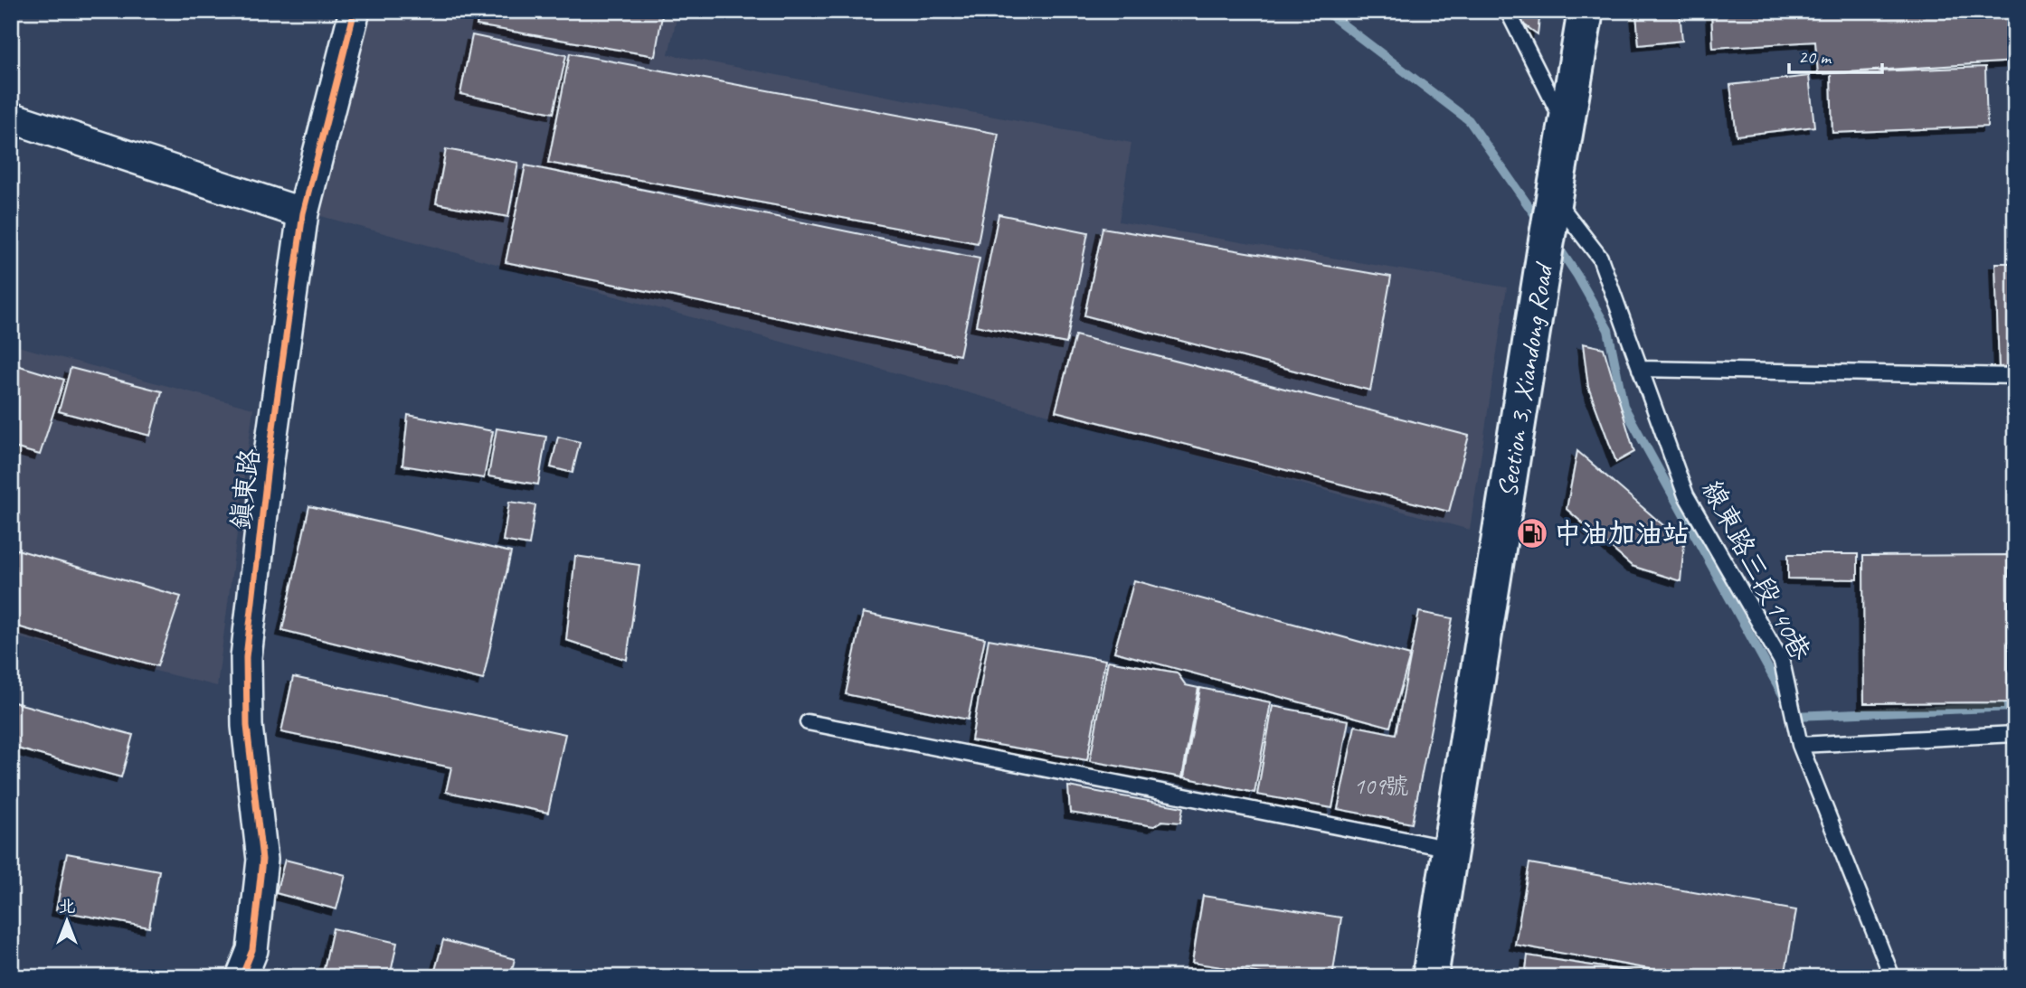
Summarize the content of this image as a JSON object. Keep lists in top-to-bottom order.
{
  "streets": {
    "main road": ["Section 3, Xiandong Road"],
    "street": ["鎮東路"],
    "lane": ["線東路三段140巷"]
  },
  "crossings": [
    ["Section 3, Xiandong Road", "線東路三段140巷"]
  ],
  "places": {
    "fuel station": ["中油加油站"]
  },
  "house_numbers": ["109號"],
  "scale_bar": "20 m",
  "north": "top"
}
